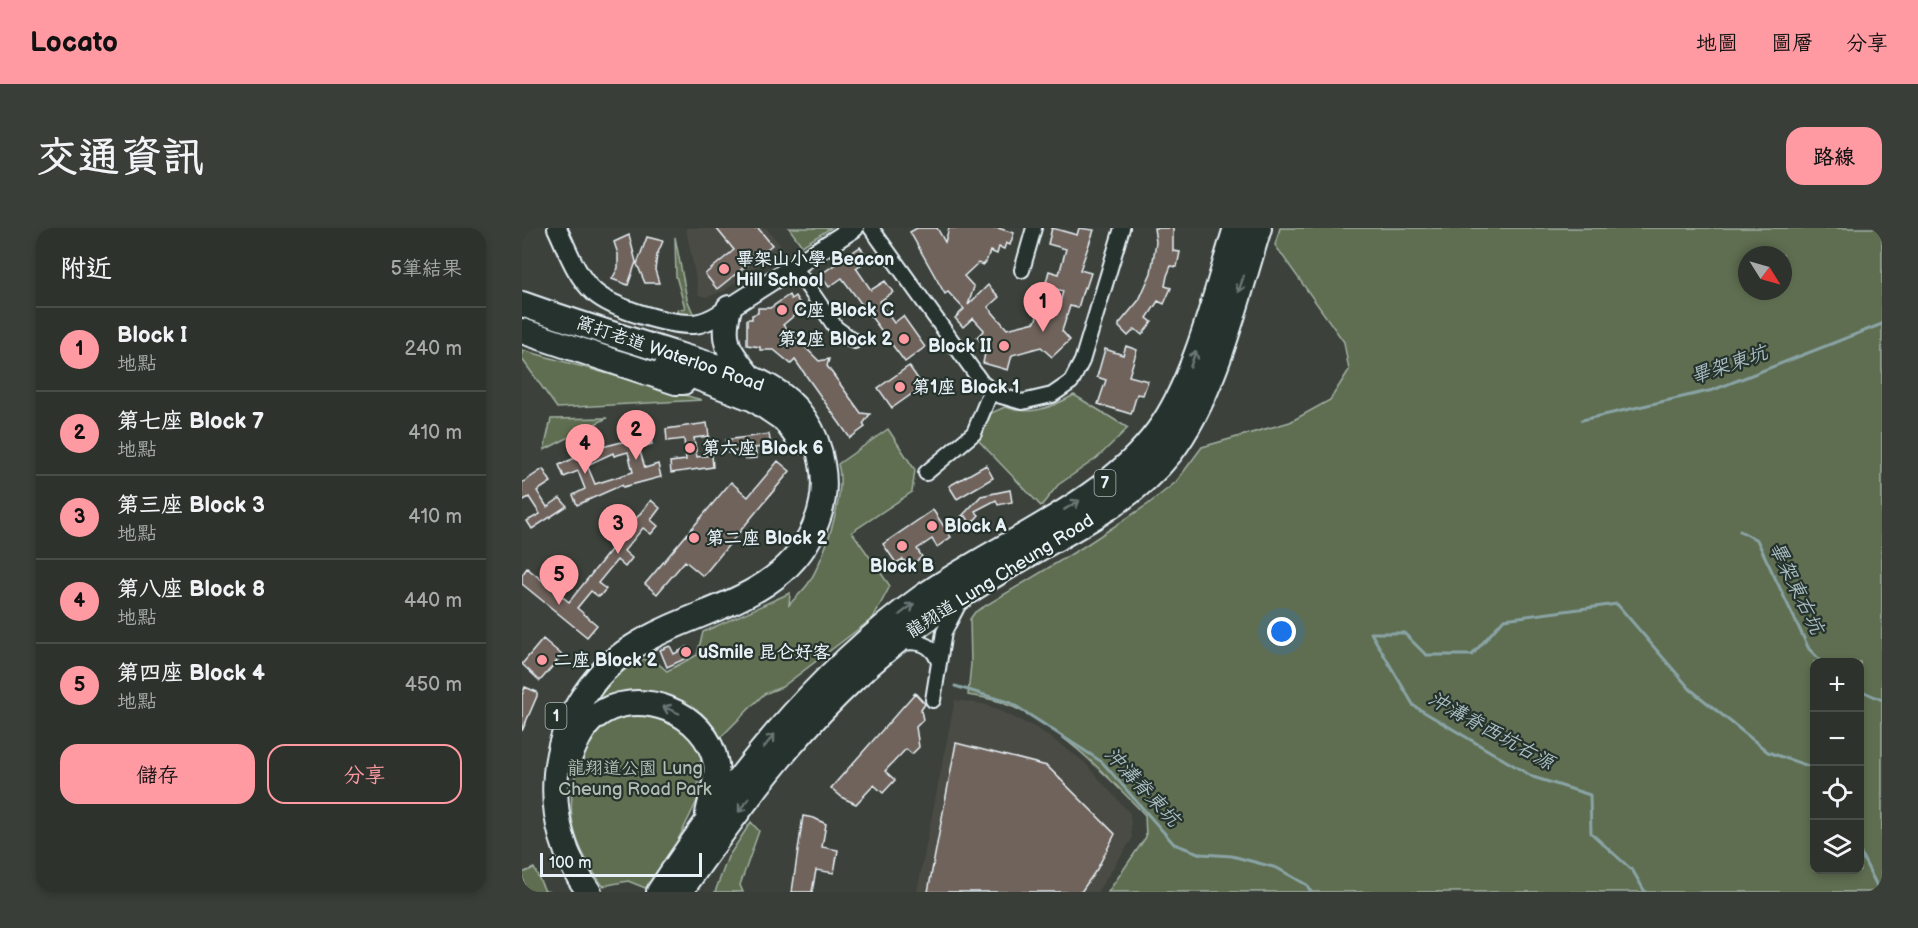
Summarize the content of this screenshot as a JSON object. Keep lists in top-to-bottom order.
{
  "streets": {
    "highway": [
      "窩打老道 Waterloo Road",
      "7",
      "龍翔道 Lung Cheung Road",
      "1"
    ]
  },
  "water": [
    "畢架東坑",
    "畢架東右坑",
    "沖溝脊西坑右源",
    "沖溝脊東坑"
  ],
  "parks": ["龍翔道公園 Lung Cheung Road Park"],
  "places": [
    "畢架山小學 Beacon Hill School",
    "C座 Block C",
    "第2座 Block 2",
    "Block II",
    "第1座 Block 1",
    "第六座 Block 6",
    "Block A",
    "第二座 Block 2",
    "Block B",
    "uSmile 昆仑好客",
    "二座 Block 2"
  ],
  "scale_bar": "100 m",
  "north": "bottom right",
  "page": {
    "header": "Locato",
    "nav": ["地圖", "圖層", "分享"],
    "buttons": [
      "路線",
      ["儲存", "分享"]
    ],
    "title": "交通資訊",
    "heading": ["附近", "5筆結果"],
    "pins": [
      "1",
      "2",
      "4",
      "3",
      "5"
    ],
    "list": [
      {
        "mark": "1",
        "name": "Block I",
        "note": "地點",
        "value": "240 m"
      },
      {
        "mark": "2",
        "name": "第七座 Block 7",
        "note": "地點",
        "value": "410 m"
      },
      {
        "mark": "3",
        "name": "第三座 Block 3",
        "note": "地點",
        "value": "410 m"
      },
      {
        "mark": "4",
        "name": "第八座 Block 8",
        "note": "地點",
        "value": "440 m"
      },
      {
        "mark": "5",
        "name": "第四座 Block 4",
        "note": "地點",
        "value": "450 m"
      }
    ],
    "map_buttons": ["+", "−"],
    "scale": "100 m"
  }
}
